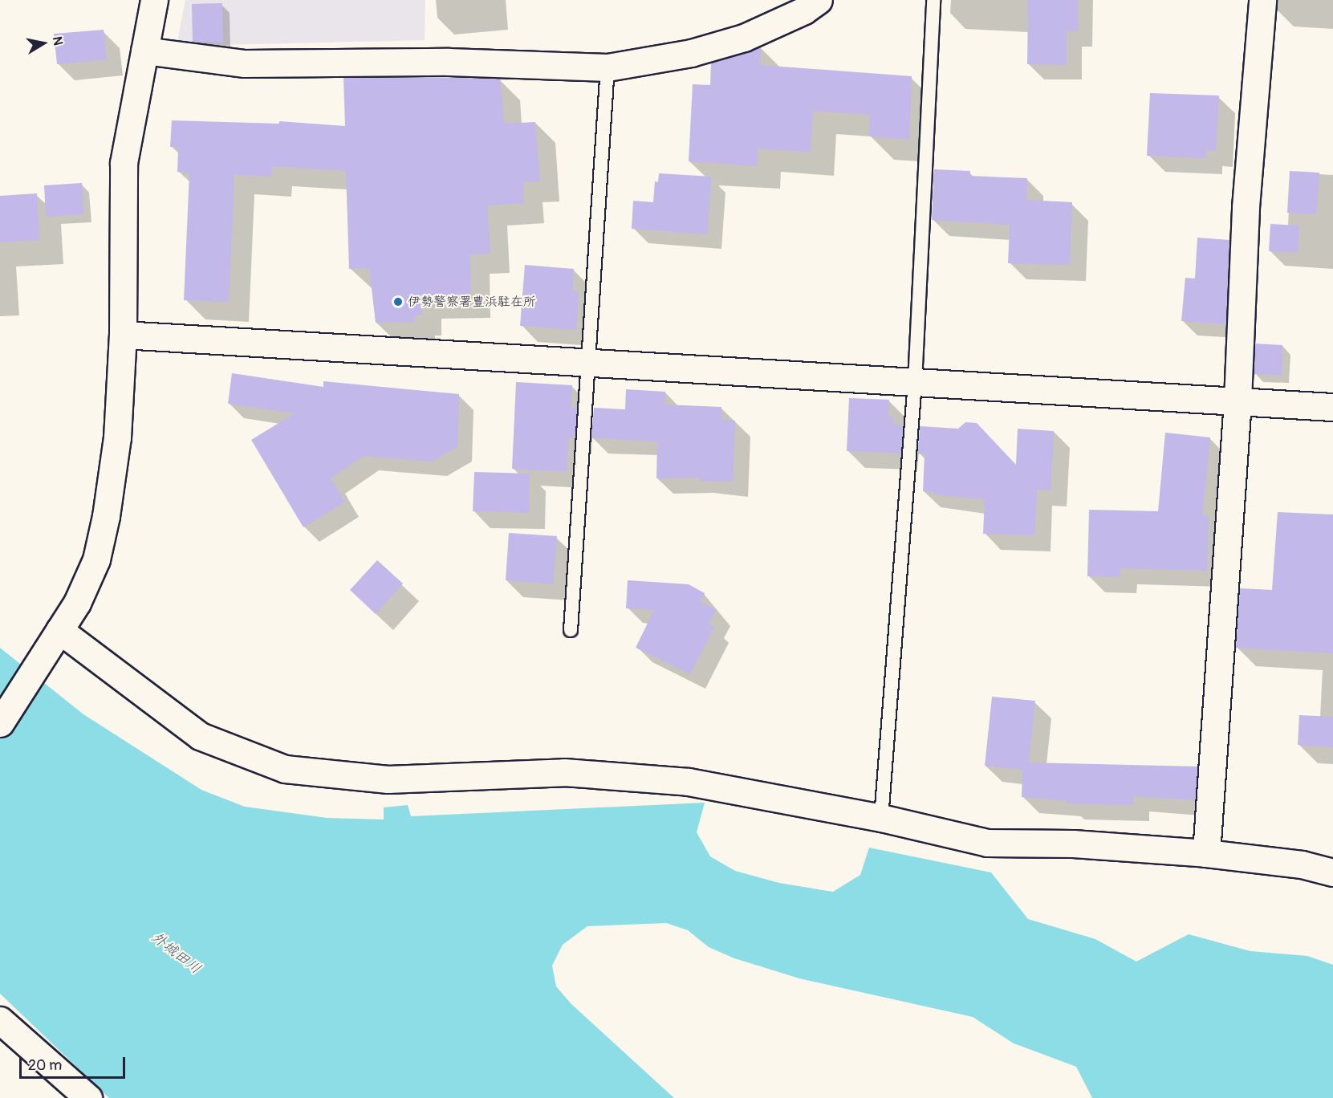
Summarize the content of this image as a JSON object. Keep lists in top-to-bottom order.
{
  "water": ["外城田川"],
  "places": ["伊勢警察署豊浜駐在所"],
  "scale_bar": "20 m",
  "north": "right"
}
